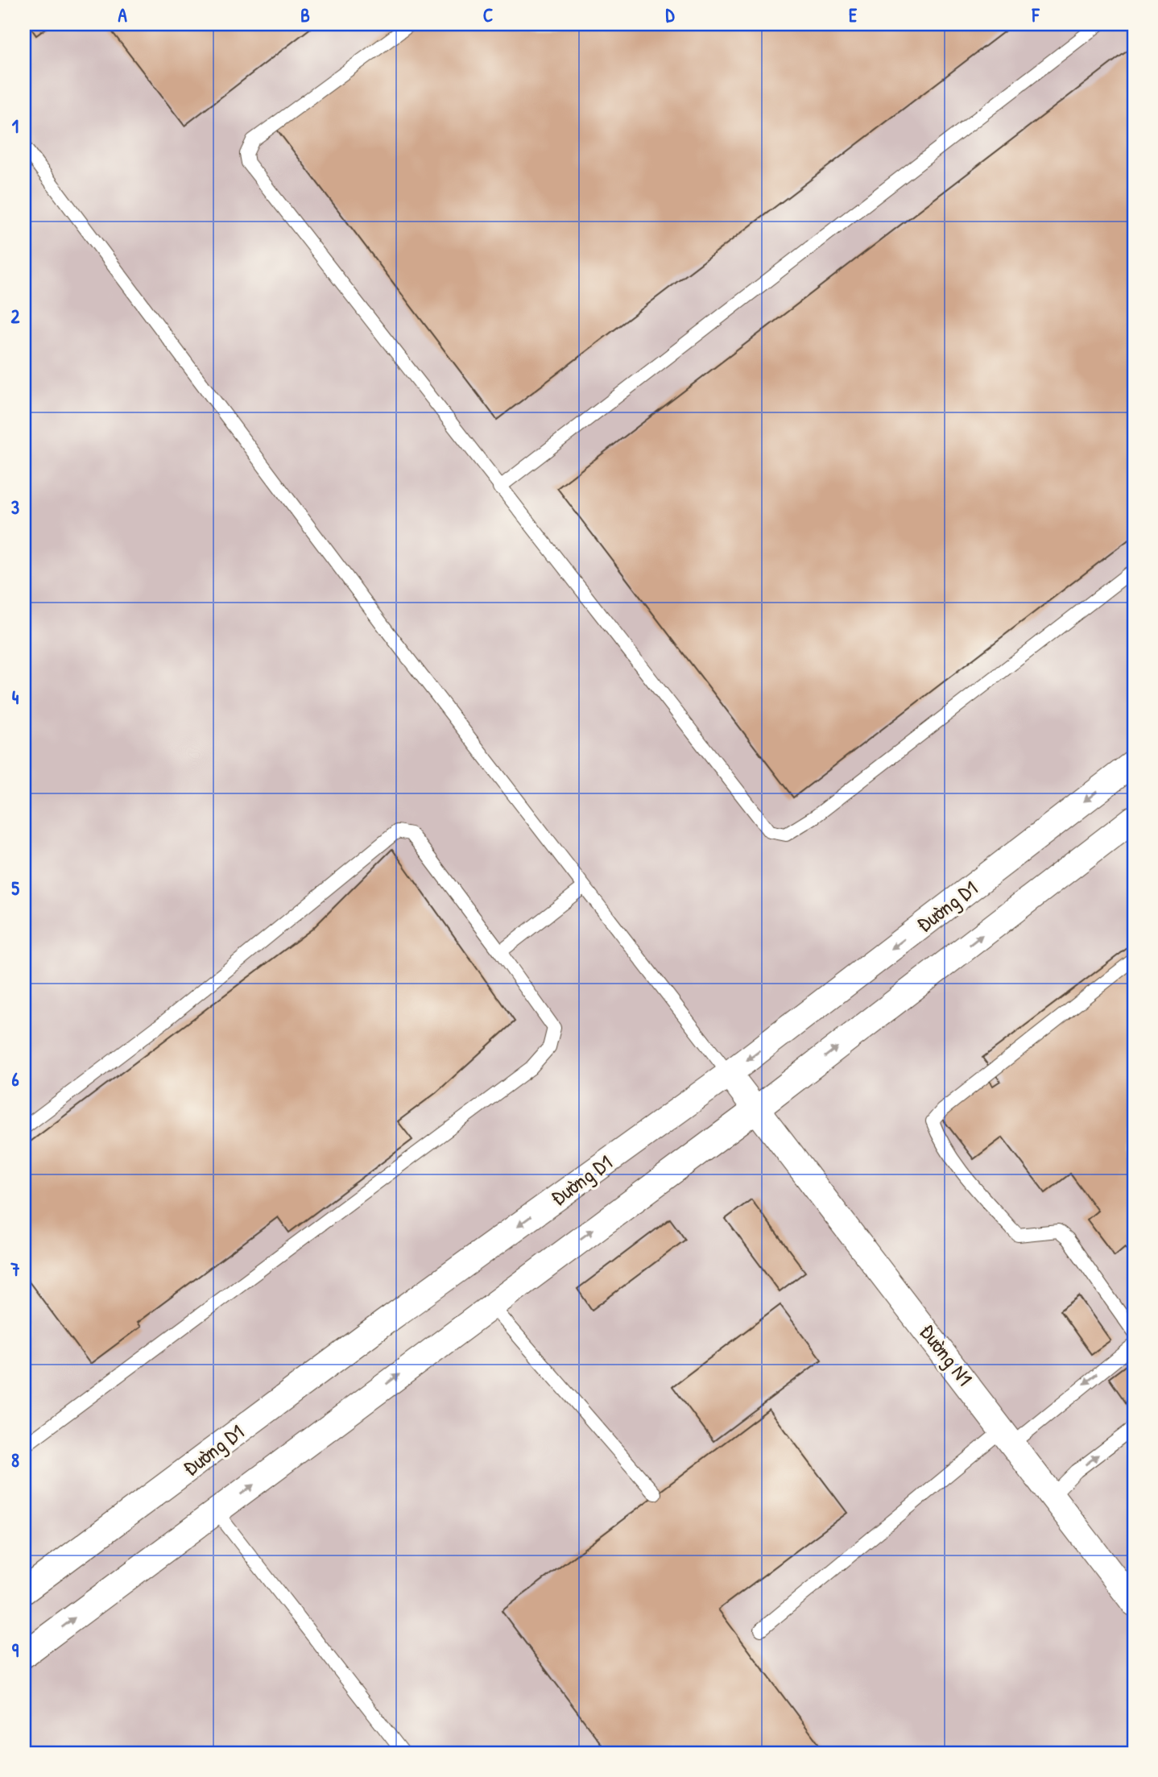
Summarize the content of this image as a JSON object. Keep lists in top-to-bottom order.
{
  "streets": {
    "street": ["Đường D1", "Đường N1"]
  },
  "crossings": [
    ["Đường D1", "Đường N1"]
  ],
  "grid": {
    "columns": [
      "A",
      "B",
      "C",
      "D",
      "E",
      "F"
    ],
    "rows": [
      "1",
      "2",
      "3",
      "4",
      "5",
      "6",
      "7",
      "8",
      "9"
    ]
  }
}
